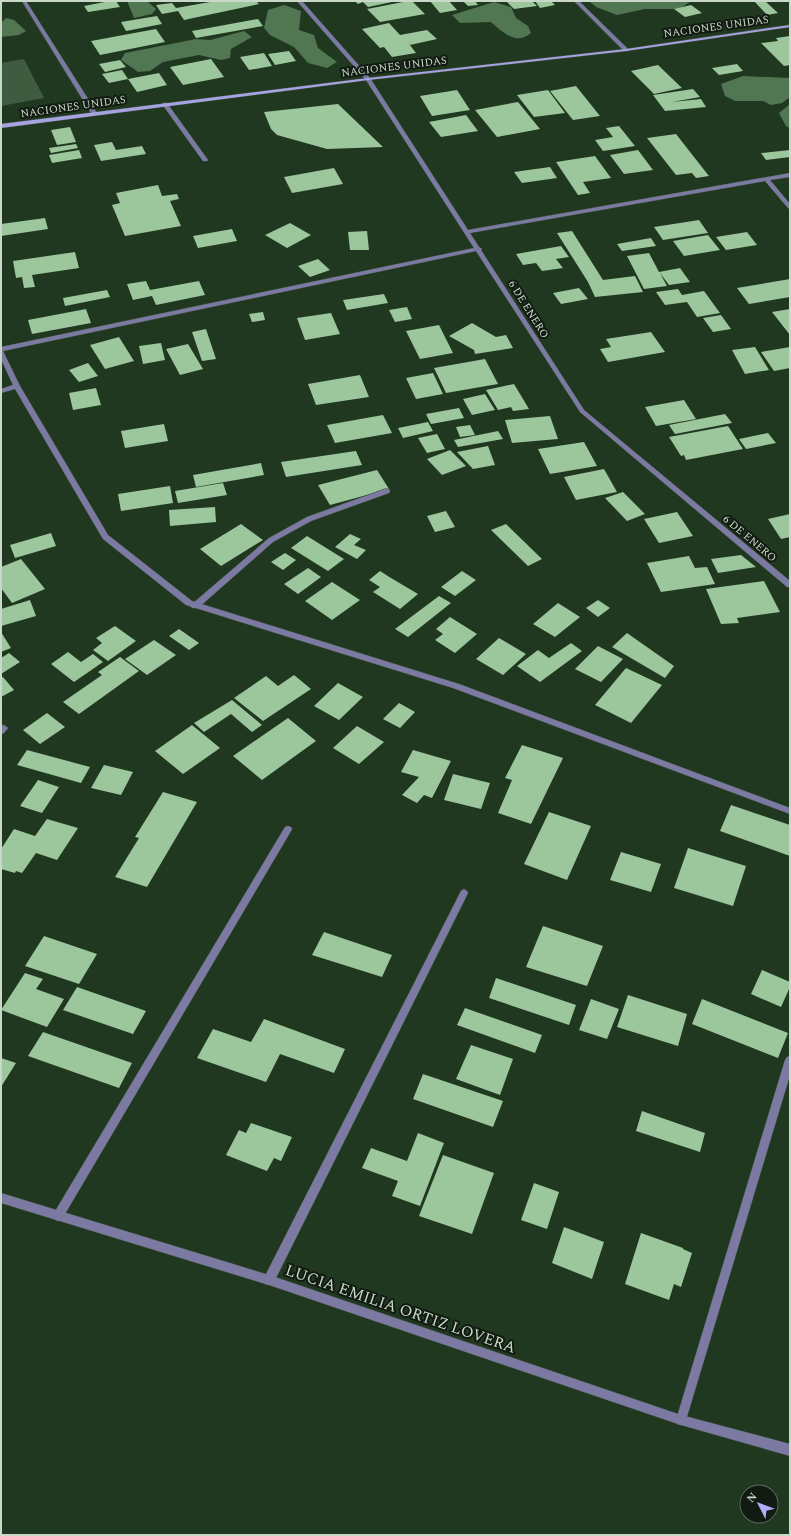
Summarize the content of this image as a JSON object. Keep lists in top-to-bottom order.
{
  "streets": {
    "street": ["NACIONES UNIDAS", "6 DE ENERO", "LUCIA EMILIA ORTIZ LOVERA"]
  },
  "crossings": [
    ["NACIONES UNIDAS", "6 DE ENERO"]
  ],
  "north": "top left"
}
